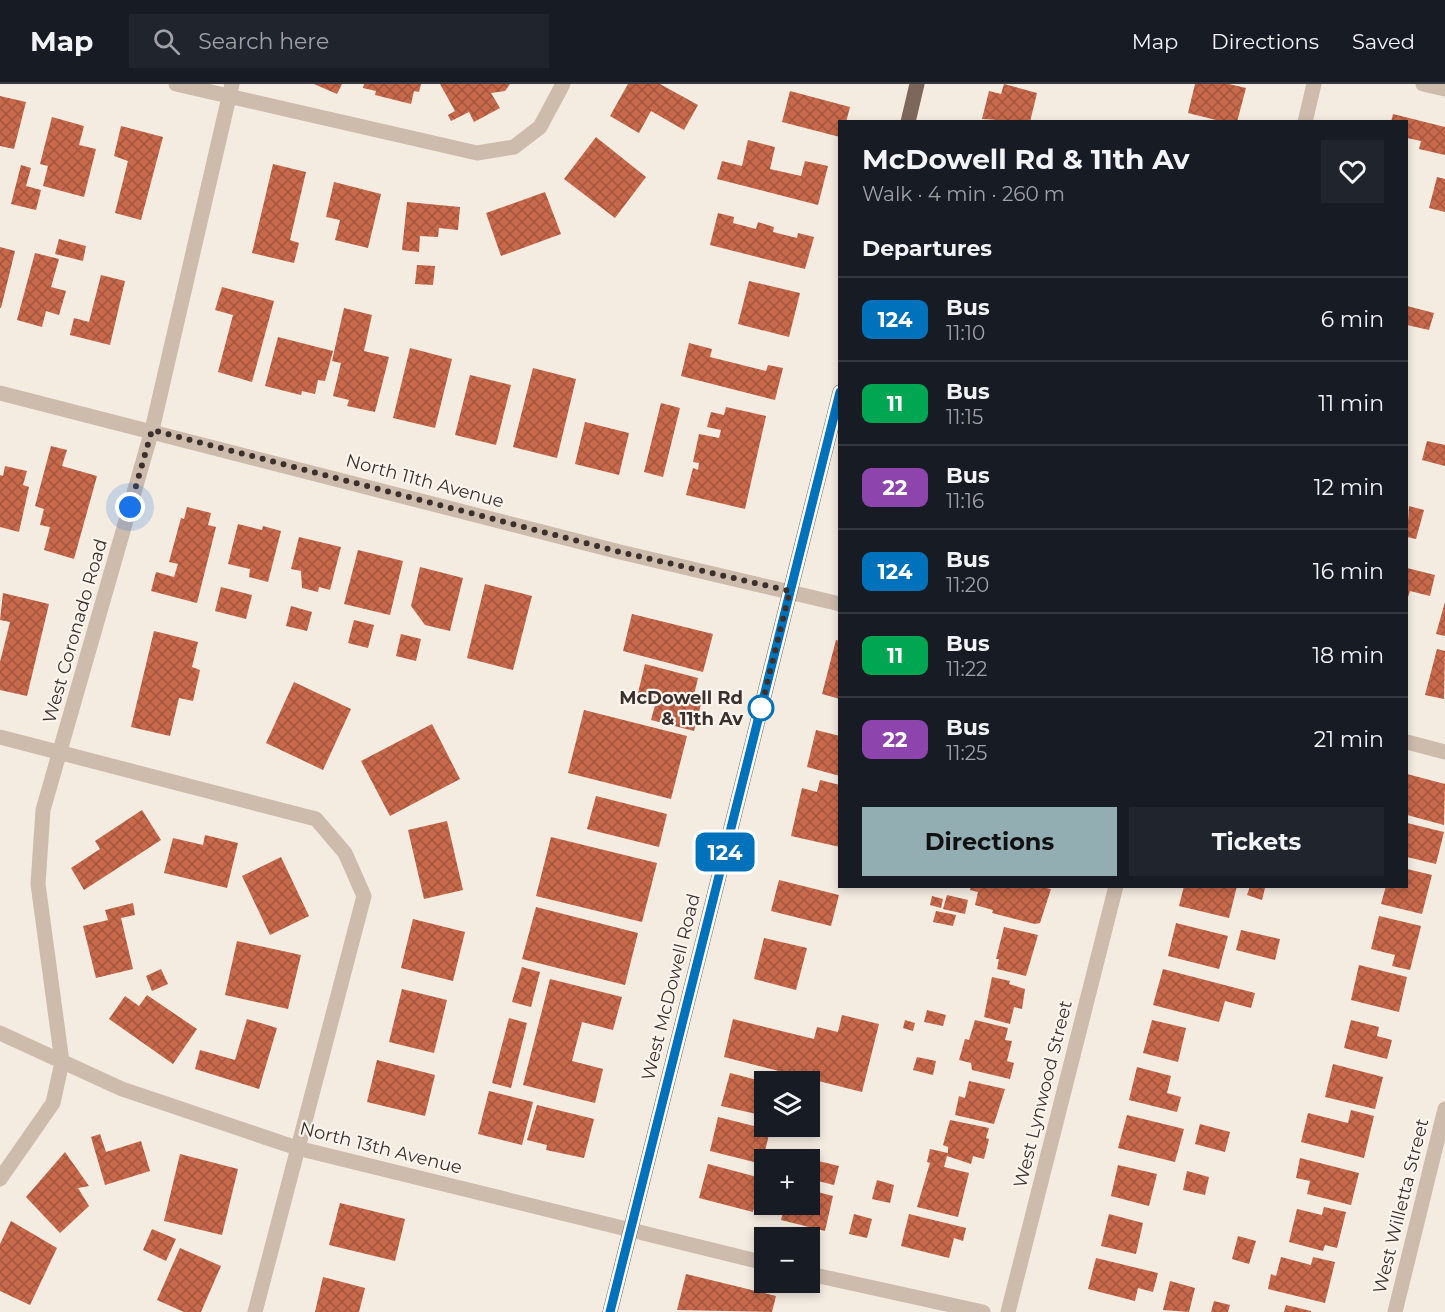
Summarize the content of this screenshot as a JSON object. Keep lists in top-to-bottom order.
{
  "streets": {
    "main road": ["West McDowell Road"],
    "street": [
      "North 11th Avenue",
      "West Coronado Road",
      "West Lynwood Street",
      "North 13th Avenue",
      "West Willetta Street"
    ]
  },
  "crossings": [
    ["North 11th Avenue", "West Coronado Road"],
    ["North 11th Avenue", "West McDowell Road"],
    ["West Coronado Road", "North 13th Avenue"],
    ["West McDowell Road", "North 13th Avenue"]
  ],
  "places": ["McDowell Rd & 11th Av"],
  "lines": ["bus line 124"],
  "page": {
    "header": "Map",
    "search": "Search here",
    "nav": ["Map", "Directions", "Saved"],
    "on_map": "124",
    "heading": [
      ["McDowell Rd & 11th Av", "Walk · 4 min · 260 m"],
      "Departures"
    ],
    "list": [
      {
        "mark": "124",
        "name": "Bus",
        "note": "11:10",
        "value": "6 min"
      },
      {
        "mark": "11",
        "name": "Bus",
        "note": "11:15",
        "value": "11 min"
      },
      {
        "mark": "22",
        "name": "Bus",
        "note": "11:16",
        "value": "12 min"
      },
      {
        "mark": "124",
        "name": "Bus",
        "note": "11:20",
        "value": "16 min"
      },
      {
        "mark": "11",
        "name": "Bus",
        "note": "11:22",
        "value": "18 min"
      },
      {
        "mark": "22",
        "name": "Bus",
        "note": "11:25",
        "value": "21 min"
      }
    ],
    "buttons": ["Directions", "Tickets"],
    "map_buttons": ["+", "−"]
  }
}
